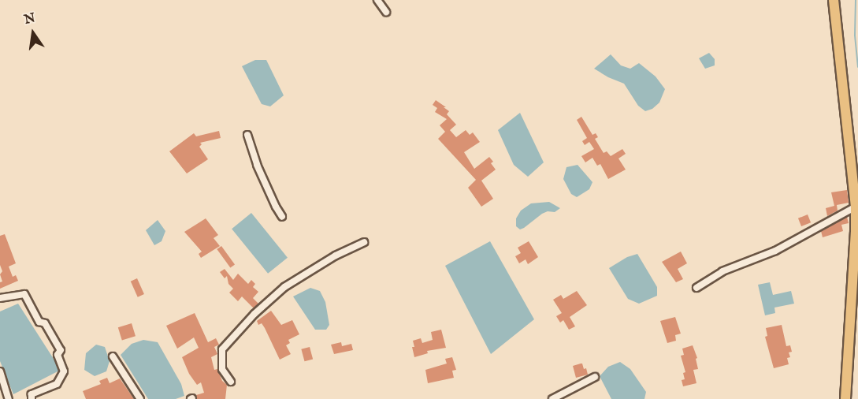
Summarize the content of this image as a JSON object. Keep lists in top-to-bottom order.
{
  "north": "top"
}
